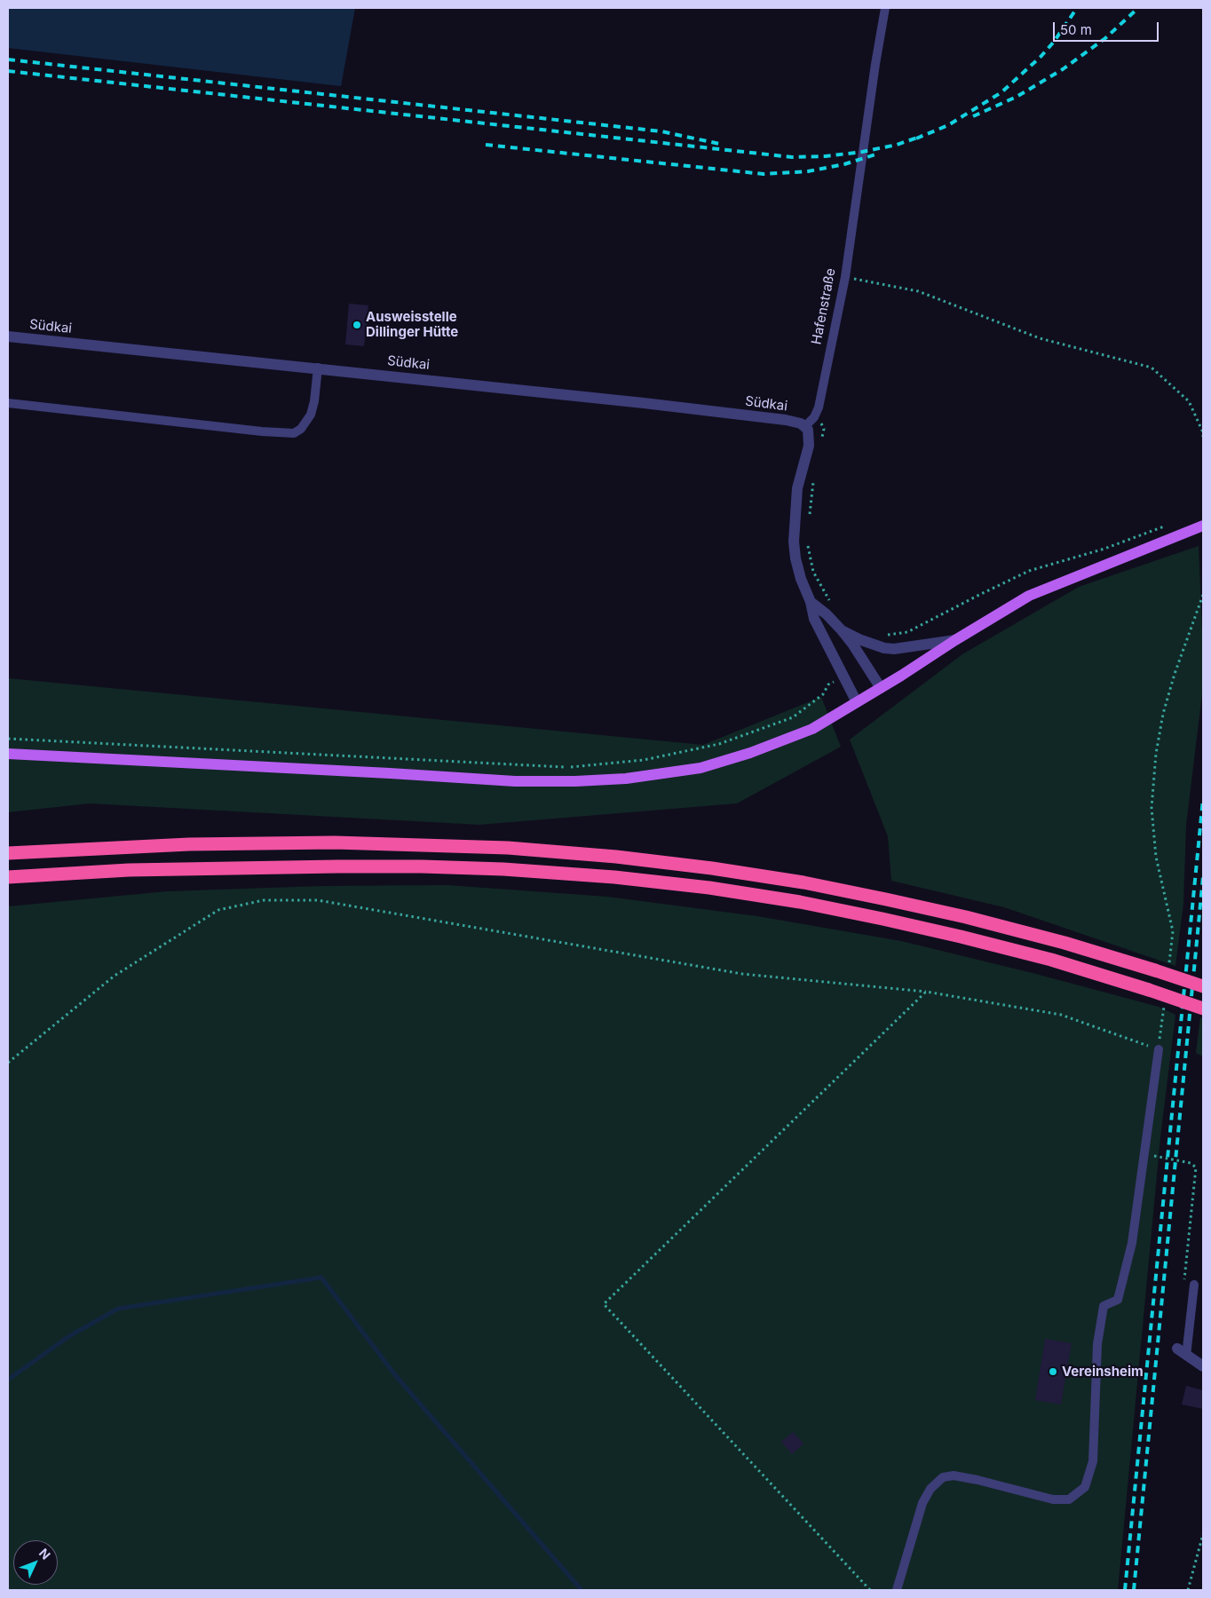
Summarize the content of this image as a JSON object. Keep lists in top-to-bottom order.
{
  "streets": {
    "street": ["Südkai"],
    "lane": ["Hafenstraße"]
  },
  "crossings": [
    ["Hafenstraße", "Südkai"]
  ],
  "places": ["Ausweisstelle Dillinger Hütte", "Vereinsheim"],
  "scale_bar": "50 m",
  "north": "top right"
}
